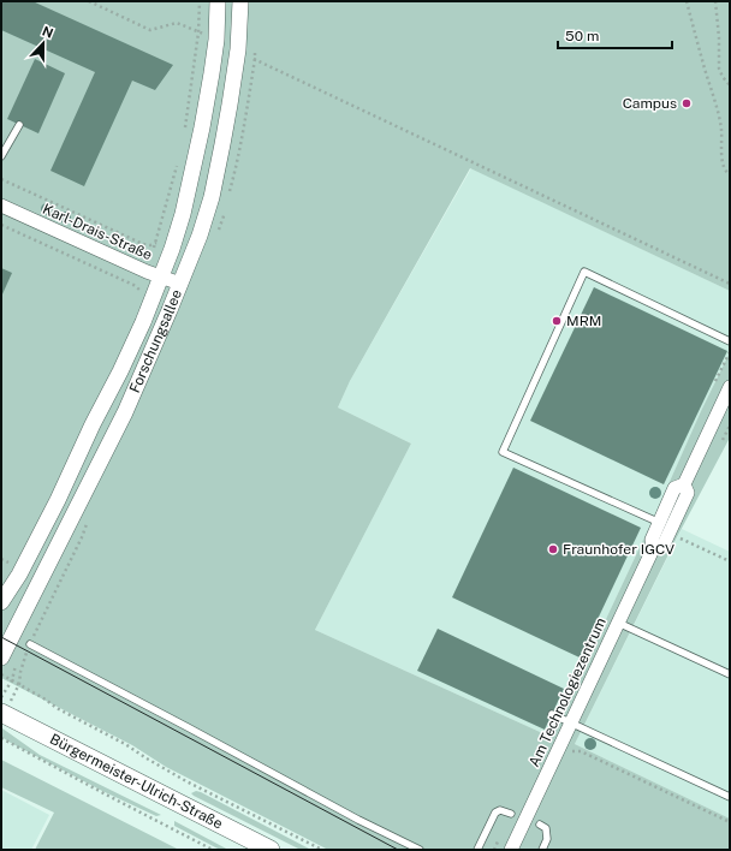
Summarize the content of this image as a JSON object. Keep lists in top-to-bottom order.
{
  "streets": {
    "main road": ["Bürgermeister-Ulrich-Straße"],
    "street": ["Karl-Drais-Straße", "Forschungsallee", "Am Technologiezentrum"]
  },
  "crossings": [
    ["Karl-Drais-Straße", "Forschungsallee"]
  ],
  "places": ["Campus", "MRM", "Fraunhofer IGCV"],
  "scale_bar": "50 m",
  "north": "top"
}
